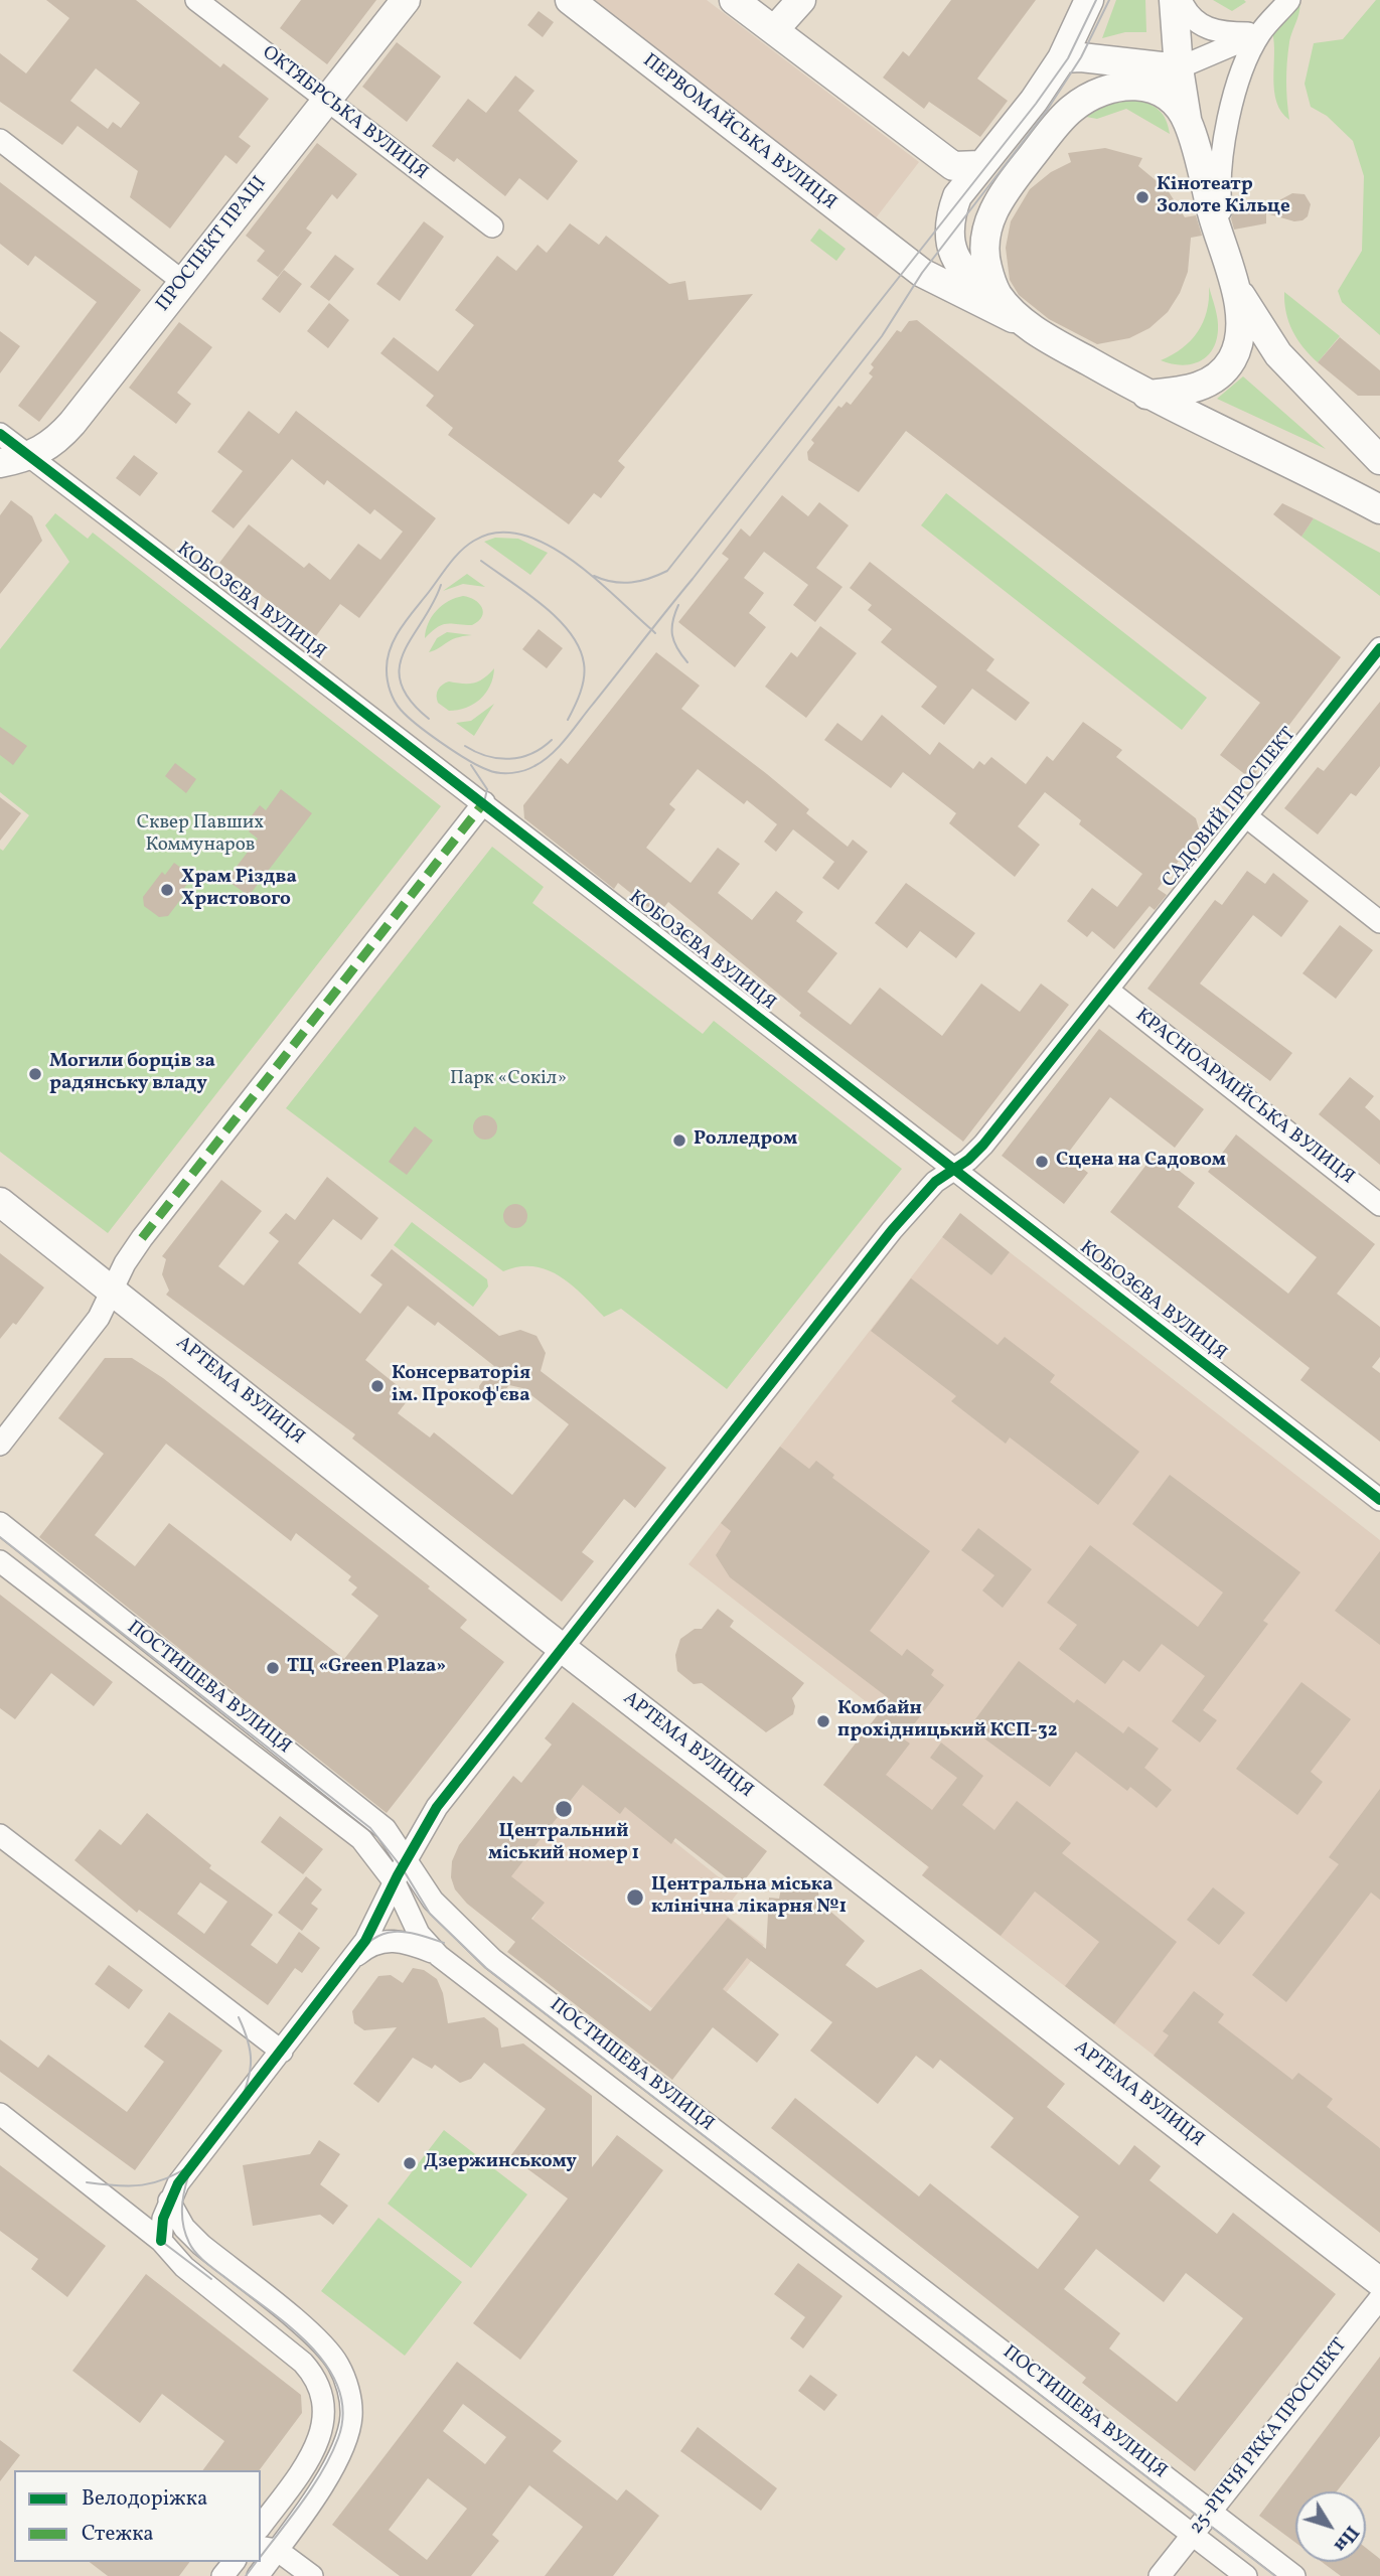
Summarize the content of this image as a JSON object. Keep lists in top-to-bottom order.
{
  "streets": {
    "main road": ["ПЕРВОМАЙСЬКА ВУЛИЦЯ", "ПРОСПЕКТ ПРАЦІ", "АРТЕМА ВУЛИЦЯ"],
    "street": [
      "ОКТЯБРСЬКА ВУЛИЦЯ",
      "КОБОЗЄВА ВУЛИЦЯ",
      "САДОВИЙ ПРОСПЕКТ",
      "КРАСНОАРМІЙСЬКА ВУЛИЦЯ",
      "ПОСТИШЕВА ВУЛИЦЯ",
      "25-РІЧЧЯ РККА ПРОСПЕКТ"
    ]
  },
  "crossings": [
    ["ОКТЯБРСЬКА ВУЛИЦЯ", "ПРОСПЕКТ ПРАЦІ"],
    ["ПРОСПЕКТ ПРАЦІ", "КОБОЗЄВА ВУЛИЦЯ"],
    ["КОБОЗЄВА ВУЛИЦЯ", "САДОВИЙ ПРОСПЕКТ"],
    ["САДОВИЙ ПРОСПЕКТ", "КРАСНОАРМІЙСЬКА ВУЛИЦЯ"],
    ["САДОВИЙ ПРОСПЕКТ", "АРТЕМА ВУЛИЦЯ"],
    ["САДОВИЙ ПРОСПЕКТ", "ПОСТИШЕВА ВУЛИЦЯ"],
    ["ПОСТИШЕВА ВУЛИЦЯ", "25-РІЧЧЯ РККА ПРОСПЕКТ"]
  ],
  "parks": ["Сквер Павших Коммунаров", "Парк «Сокіл»"],
  "places": [
    "Кінотеатр Золоте Кільце",
    "Храм Різдва Христового",
    "Могили борців за радянську владу",
    "Ролледром",
    "Сцена на Садовом",
    "Консерваторія ім. Прокоф'єва",
    "ТЦ «Green Plaza»",
    "Комбайн прохідницький КСП-32",
    "Центральний міський номер 1",
    "Центральна міська клінічна лікарня №1",
    "Дзержинському"
  ],
  "legend": ["Велодоріжка", "Стежка"],
  "north": "bottom right"
}
